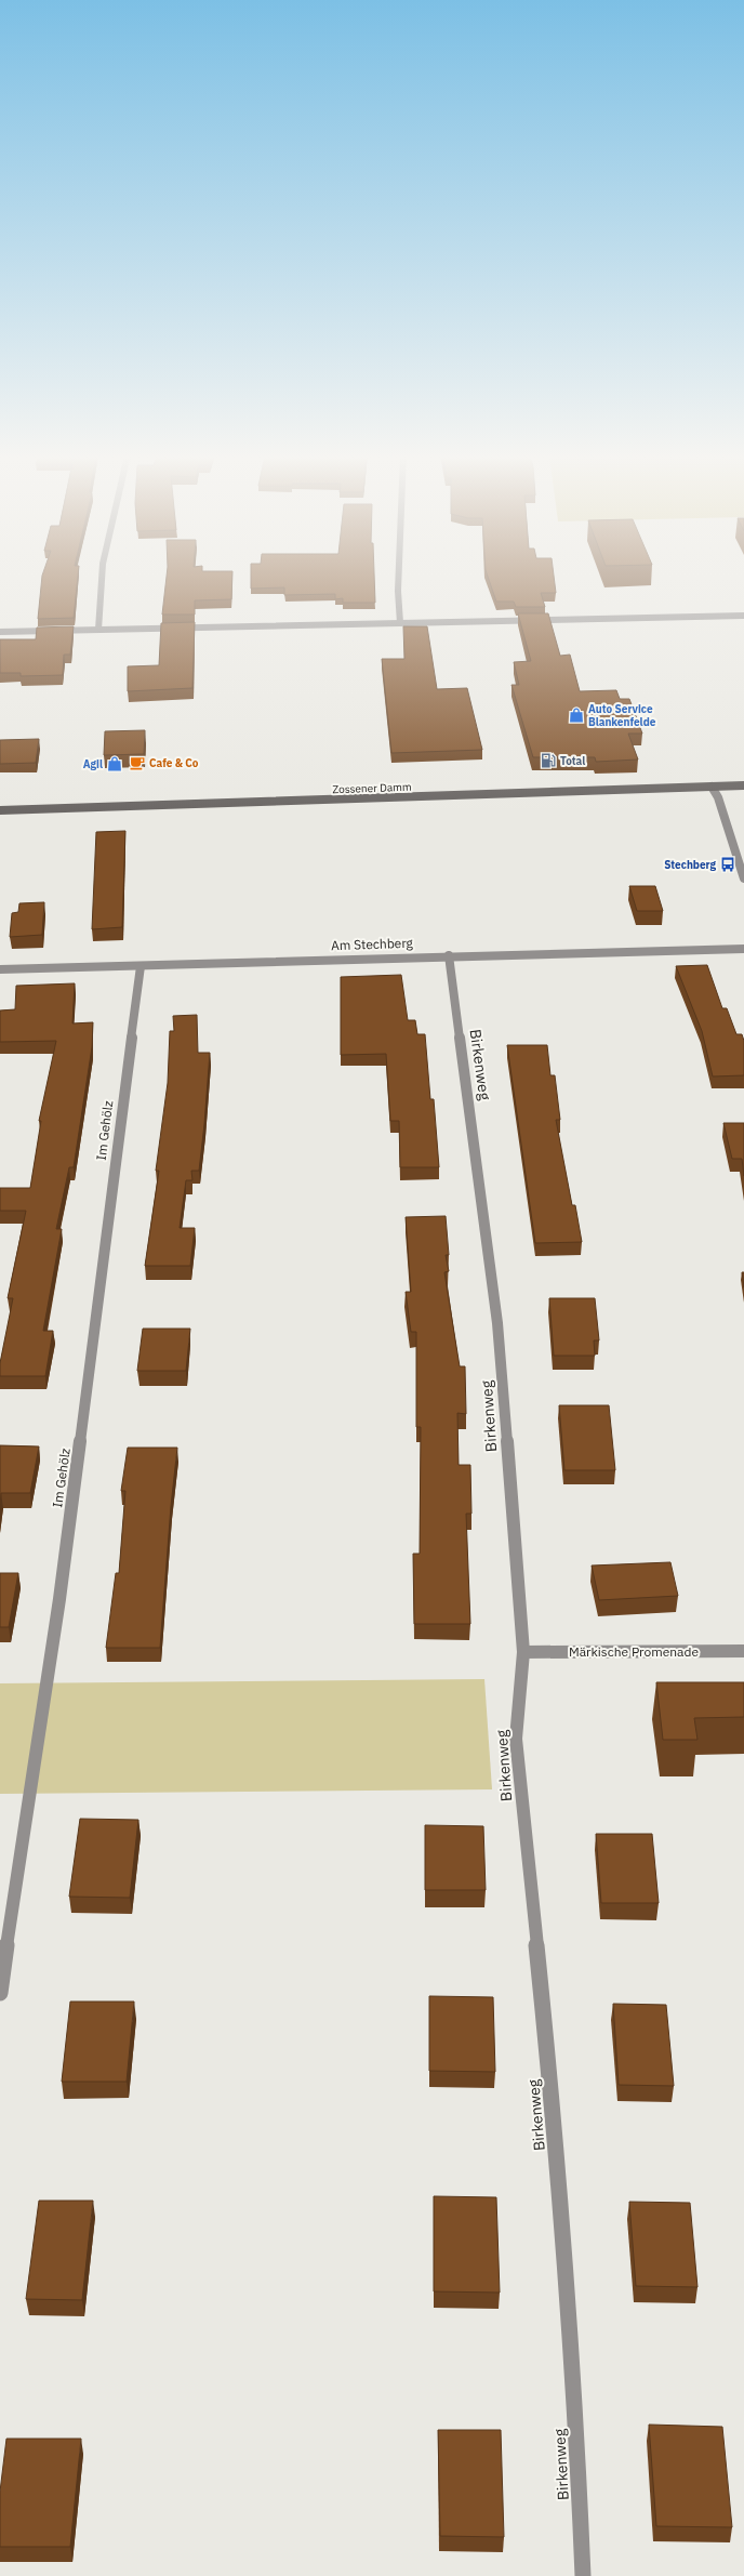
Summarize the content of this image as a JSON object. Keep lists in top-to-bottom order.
{
  "streets": {
    "main road": ["Zossener Damm"],
    "street": [
      "Am Stechberg",
      "Birkenweg",
      "Im Gehölz",
      "Märkische Promenade"
    ]
  },
  "crossings": [
    ["Am Stechberg", "Birkenweg"],
    ["Am Stechberg", "Im Gehölz"],
    ["Birkenweg", "Märkische Promenade"]
  ],
  "places": {
    "shop": ["Auto Service Blankenfelde", "Agil"],
    "fuel station": ["Total"],
    "cafe": ["Cafe & Co"],
    "bus stop": ["Stechberg"]
  }
}
